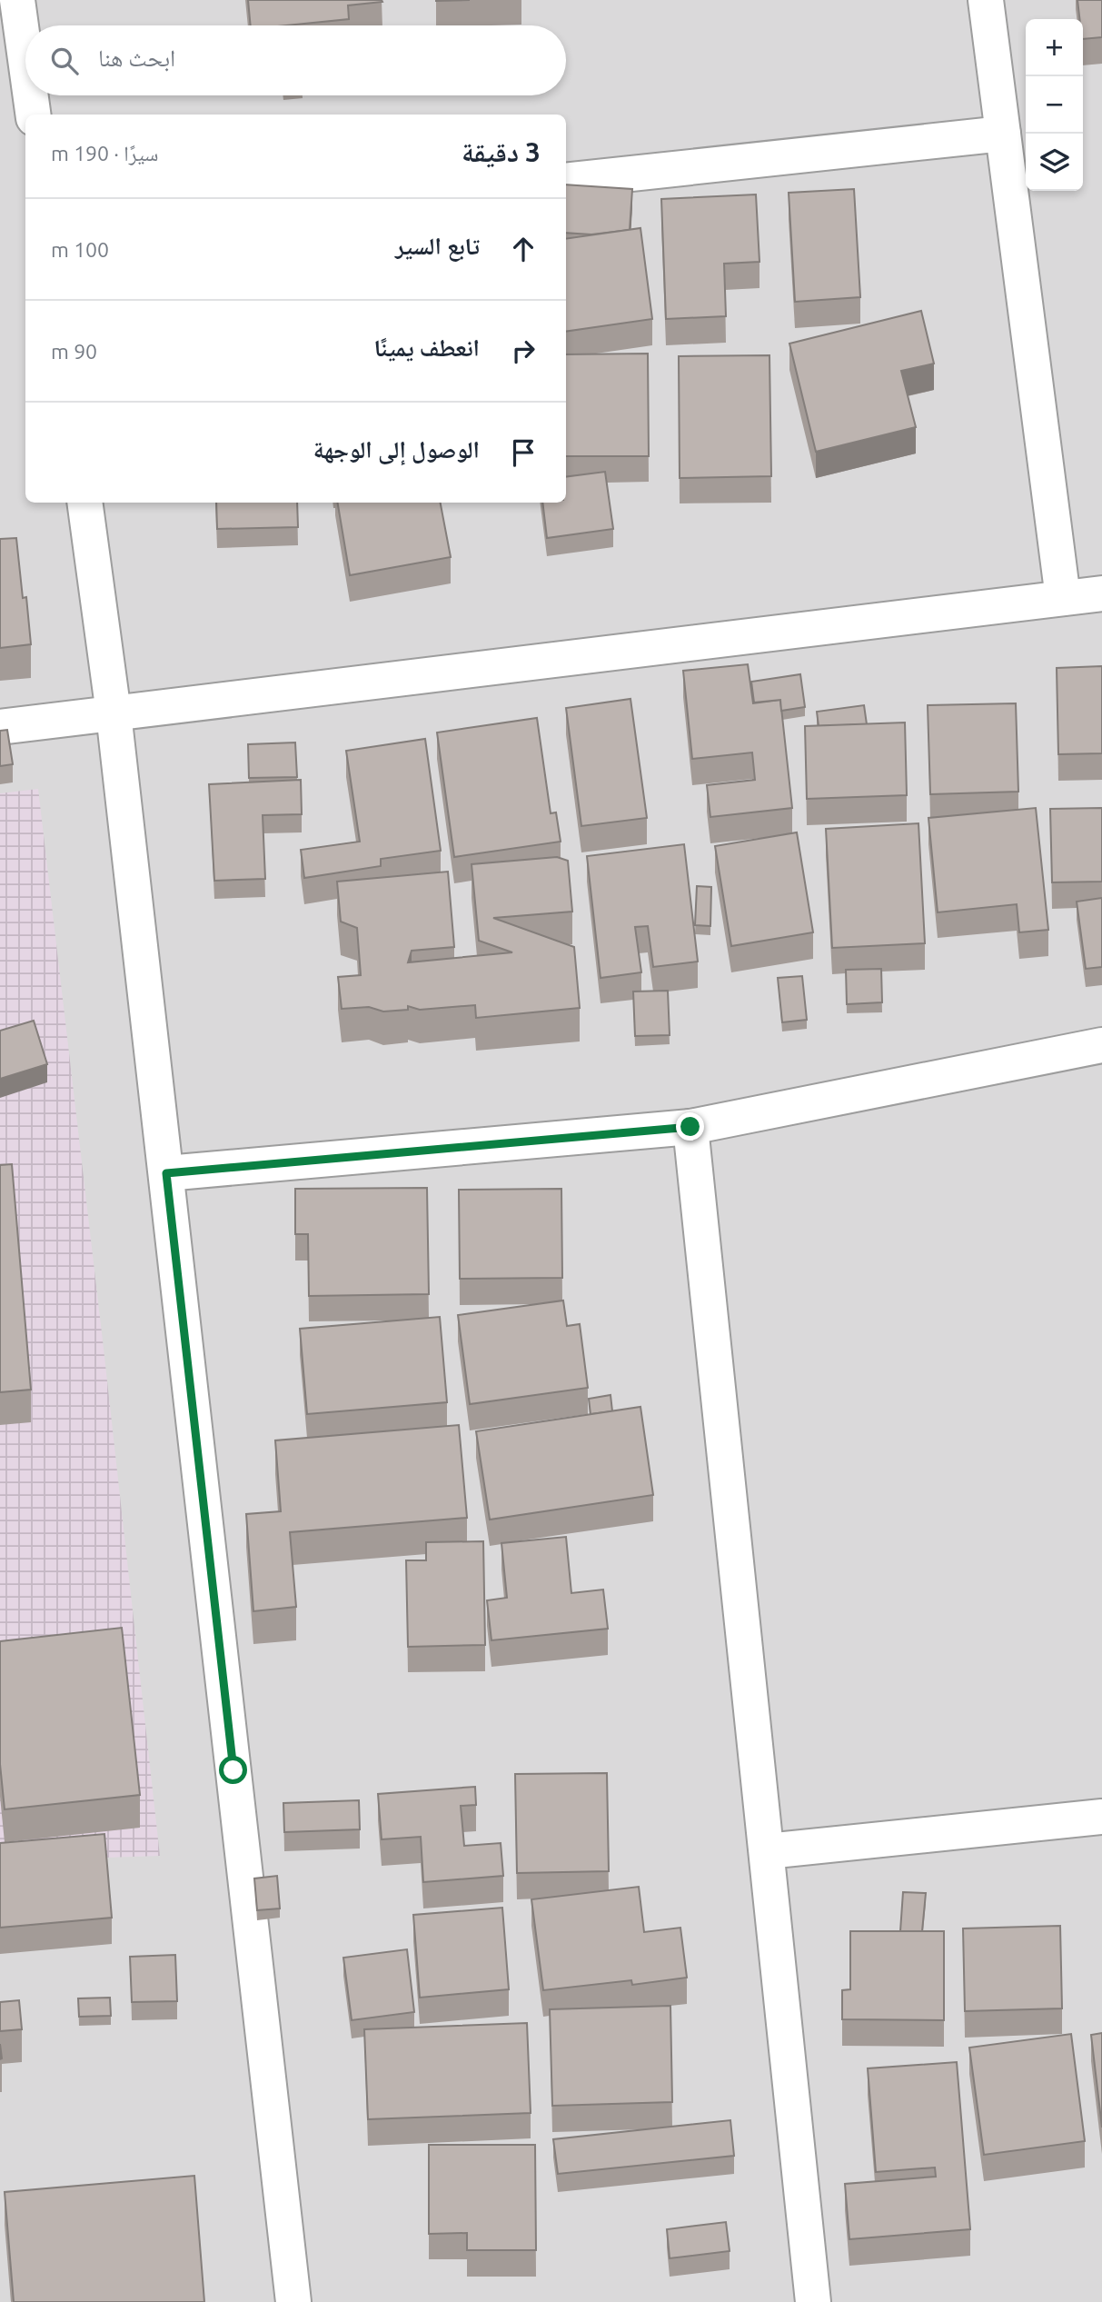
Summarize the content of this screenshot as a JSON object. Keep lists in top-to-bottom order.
{
  "page": {
    "map_buttons": ["+", "−"],
    "search": "ابحث هنا",
    "heading": ["3 دقيقة", "سيرًا · 190 m"],
    "list": [
      ["تابع السير", "100 m"],
      ["انعطف يمينًا", "90 m"],
      "الوصول إلى الوجهة"
    ]
  }
}
